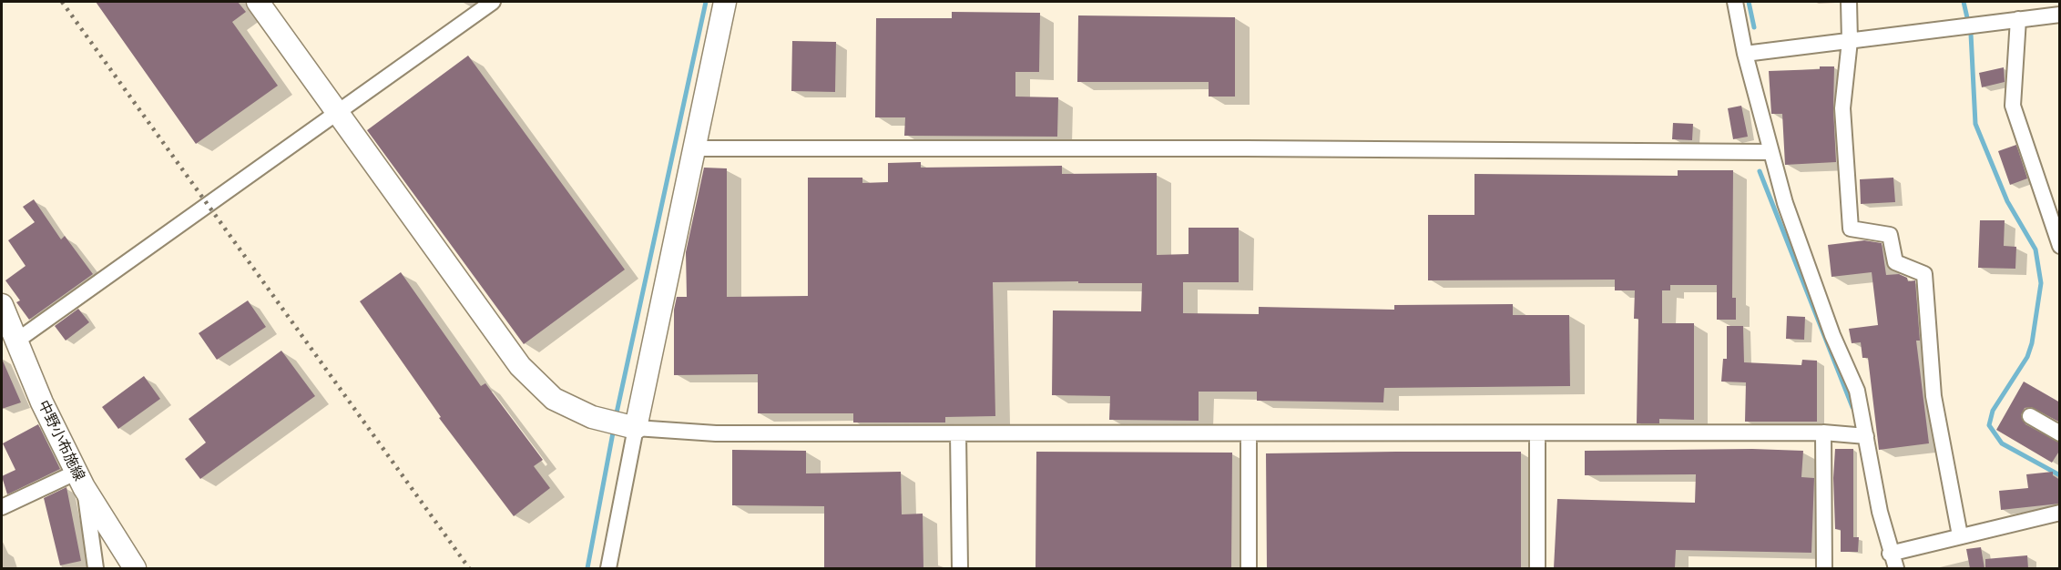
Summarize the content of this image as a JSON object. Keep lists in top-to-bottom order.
{
  "streets": {
    "street": ["中野小布施線"]
  }
}
